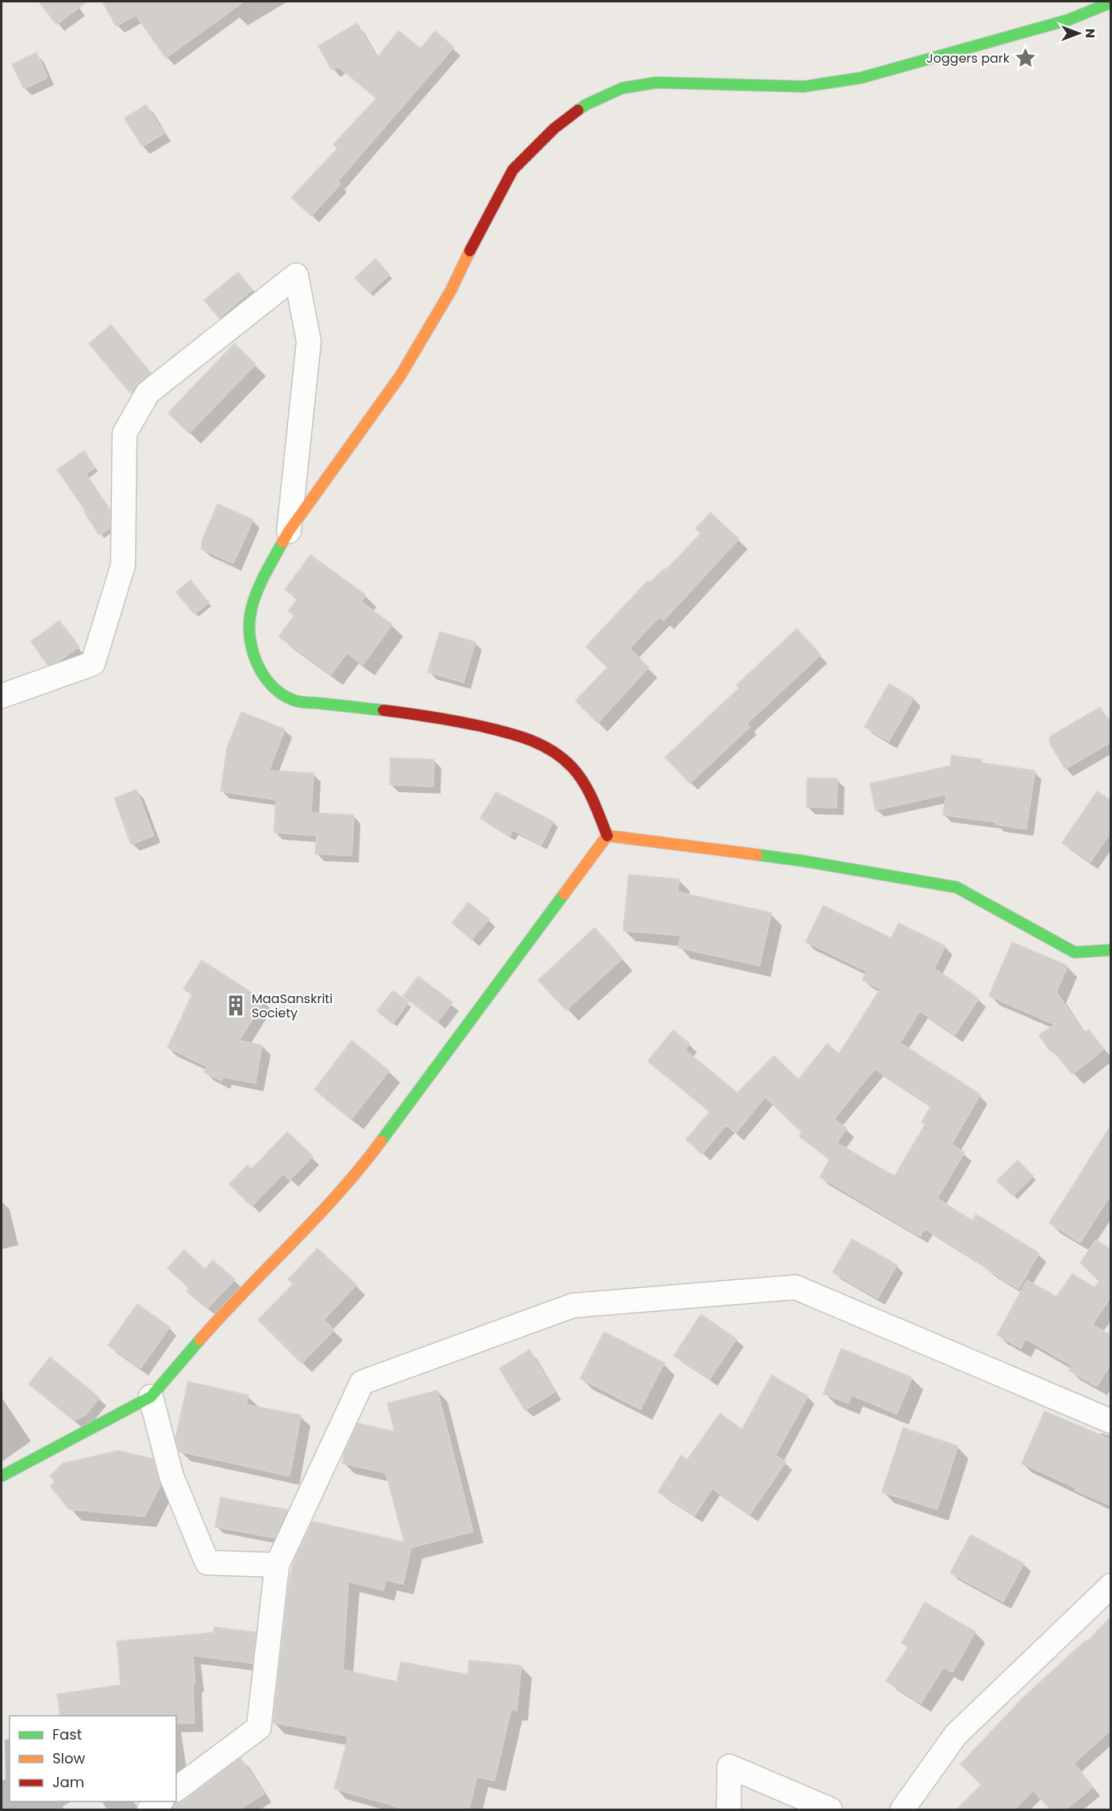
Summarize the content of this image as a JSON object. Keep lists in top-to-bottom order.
{
  "places": {
    "place": ["Joggers park"],
    "building": ["MaaSanskriti Society"]
  },
  "legend": ["Fast", "Slow", "Jam"],
  "north": "right"
}
